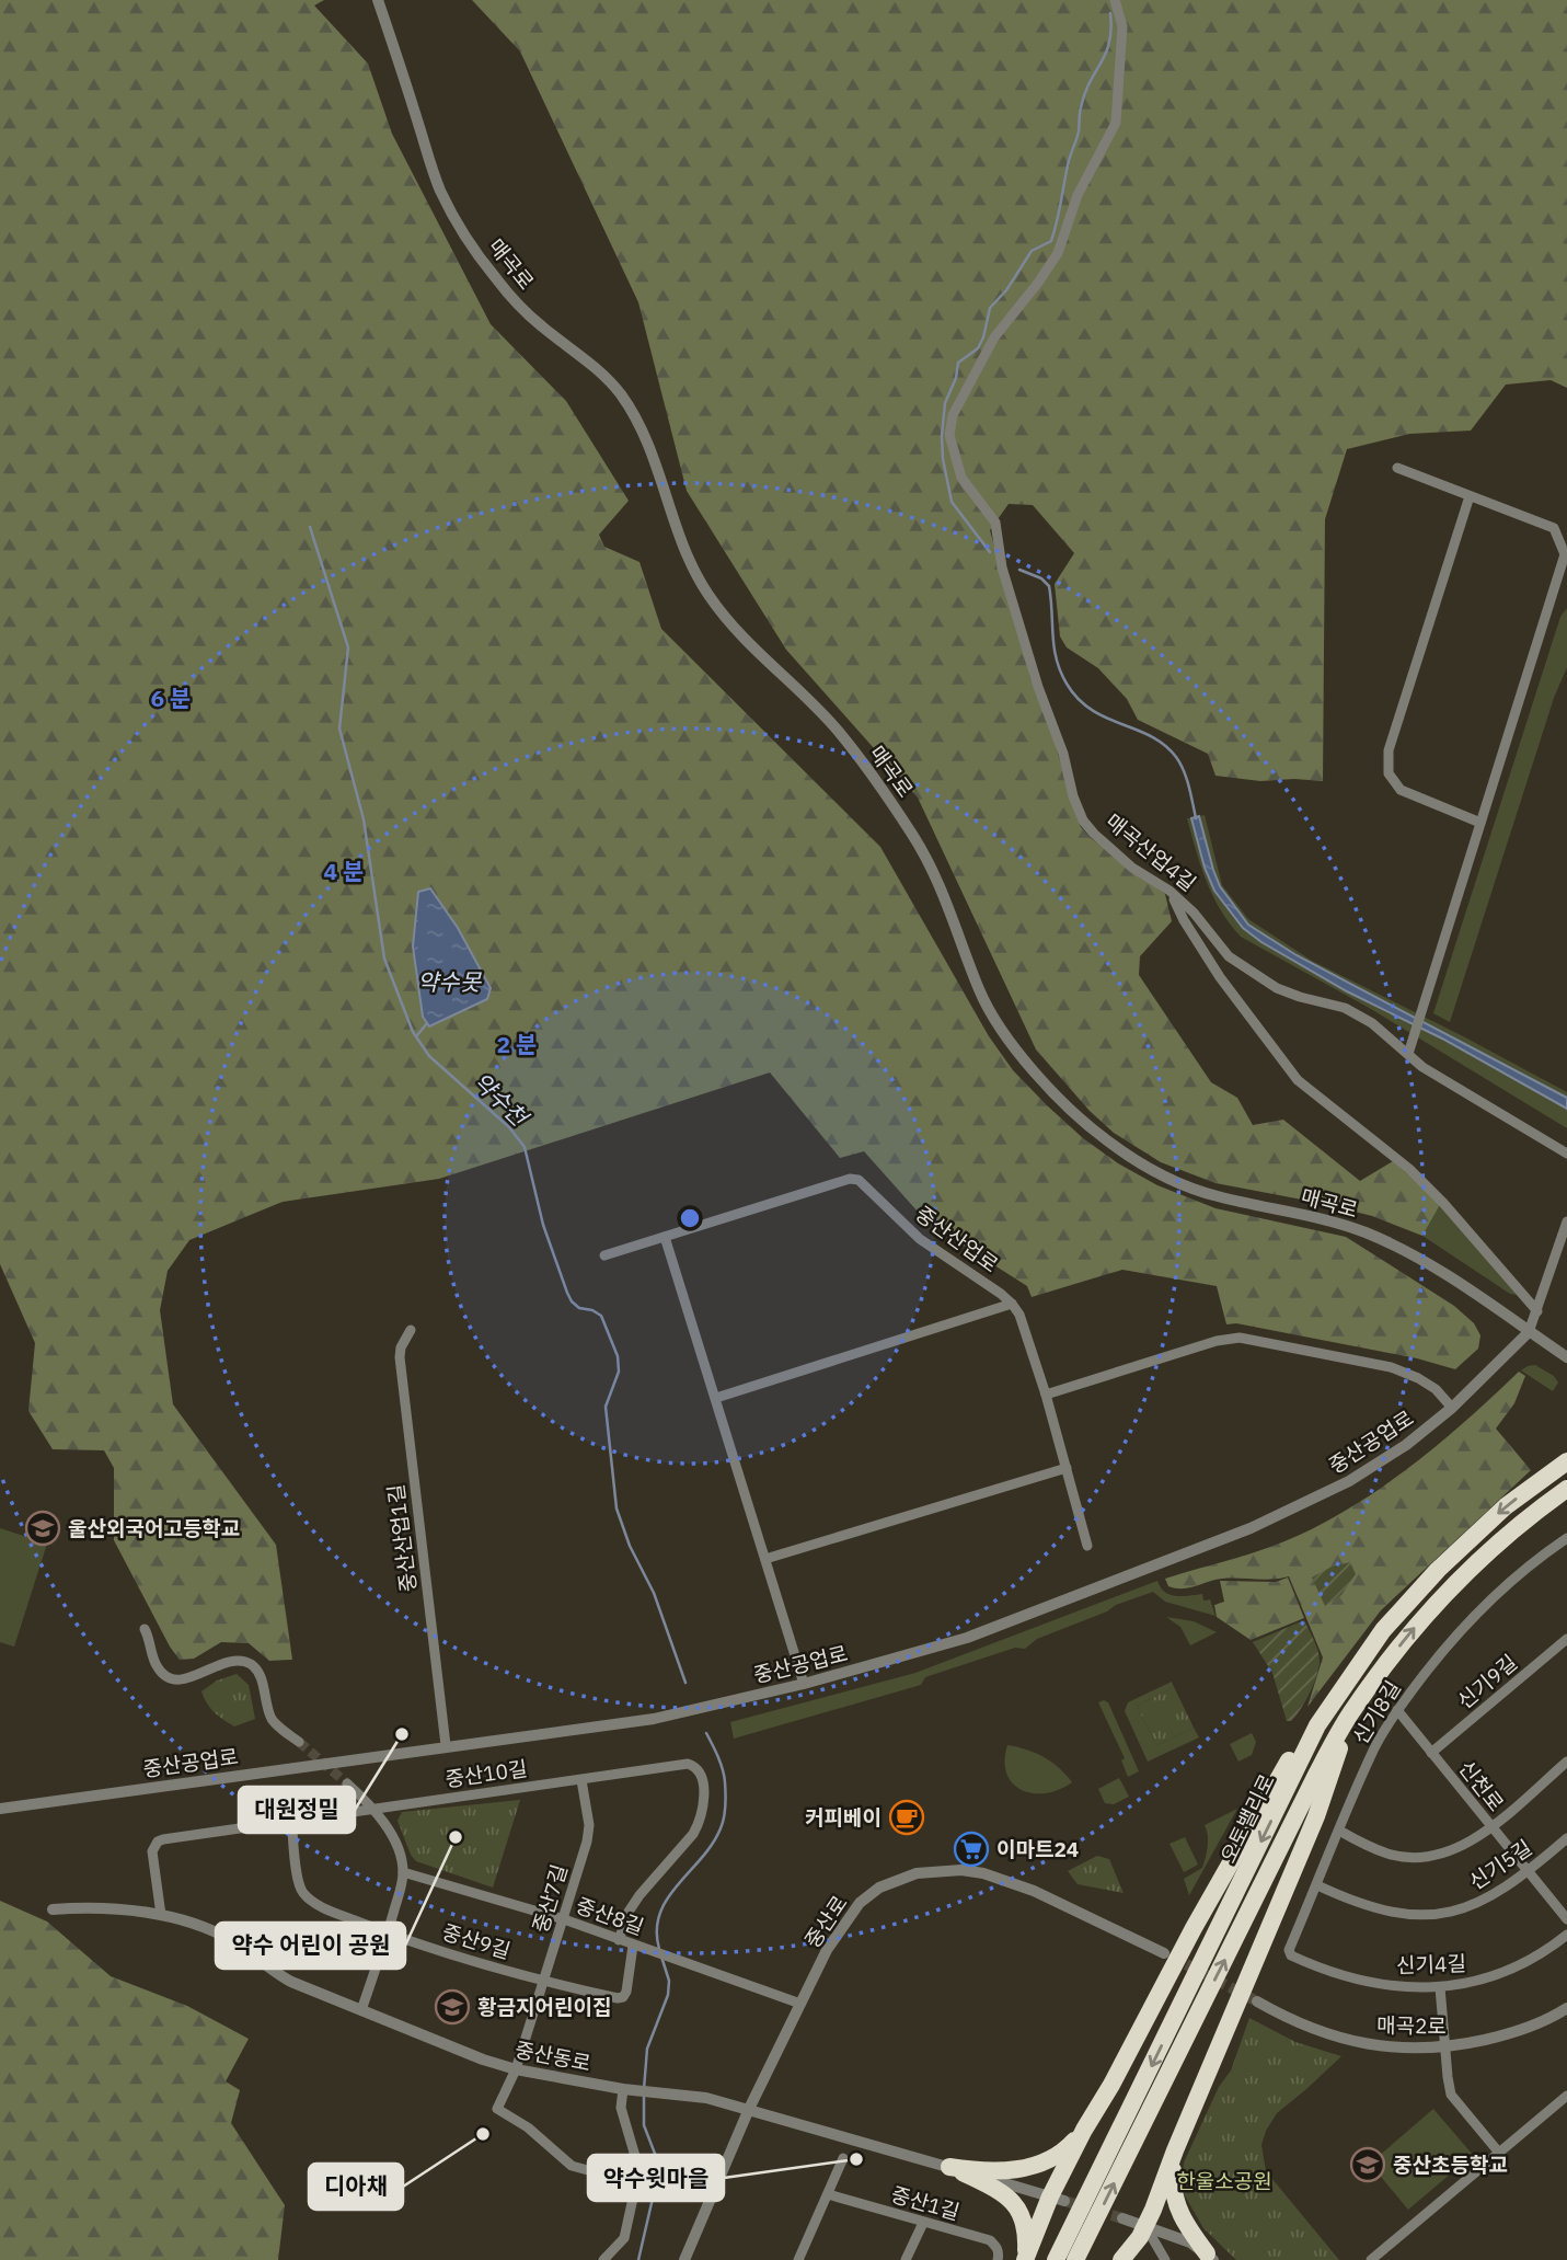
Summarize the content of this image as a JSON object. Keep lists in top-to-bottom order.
{
  "streets": {
    "highway": ["오토밸리로"],
    "street": [
      "매곡로",
      "매곡산업4길",
      "중산산업로",
      "중산공업로",
      "중산산업1길",
      "신기9길",
      "신기8길",
      "중산10길",
      "신천로",
      "신기5길",
      "중산7길",
      "중산8길",
      "중산로",
      "중산9길",
      "신기4길",
      "매곡2로",
      "중산동로",
      "중산1길"
    ]
  },
  "crossings": [
    ["매곡로", "중산공업로"],
    ["중산공업로", "중산산업1길"],
    ["신기9길", "신천로"],
    ["신기8길", "신천로"],
    ["신기8길", "신기5길"],
    ["신기8길", "신기4길"],
    ["중산10길", "중산7길"],
    ["중산10길", "중산8길"],
    ["중산10길", "중산9길"],
    ["중산10길", "중산동로"],
    ["신천로", "신기5길"],
    ["중산7길", "중산8길"],
    ["중산7길", "중산9길"],
    ["중산7길", "중산동로"],
    ["중산8길", "중산로"],
    ["중산8길", "중산9길"],
    ["중산로", "중산동로"]
  ],
  "water": ["약수못", "약수천"],
  "parks": ["한울소공원"],
  "places": {
    "school or university": ["울산외국어고등학교", "황금지어린이집", "중산초등학교"],
    "other": [
      "대원정밀",
      "약수 어린이 공원",
      "디아채",
      "약수윗마을"
    ],
    "cafe": ["커피베이"],
    "supermarket": ["이마트24"]
  },
  "rings": ["6 분", "4 분", "2 분"]
}
